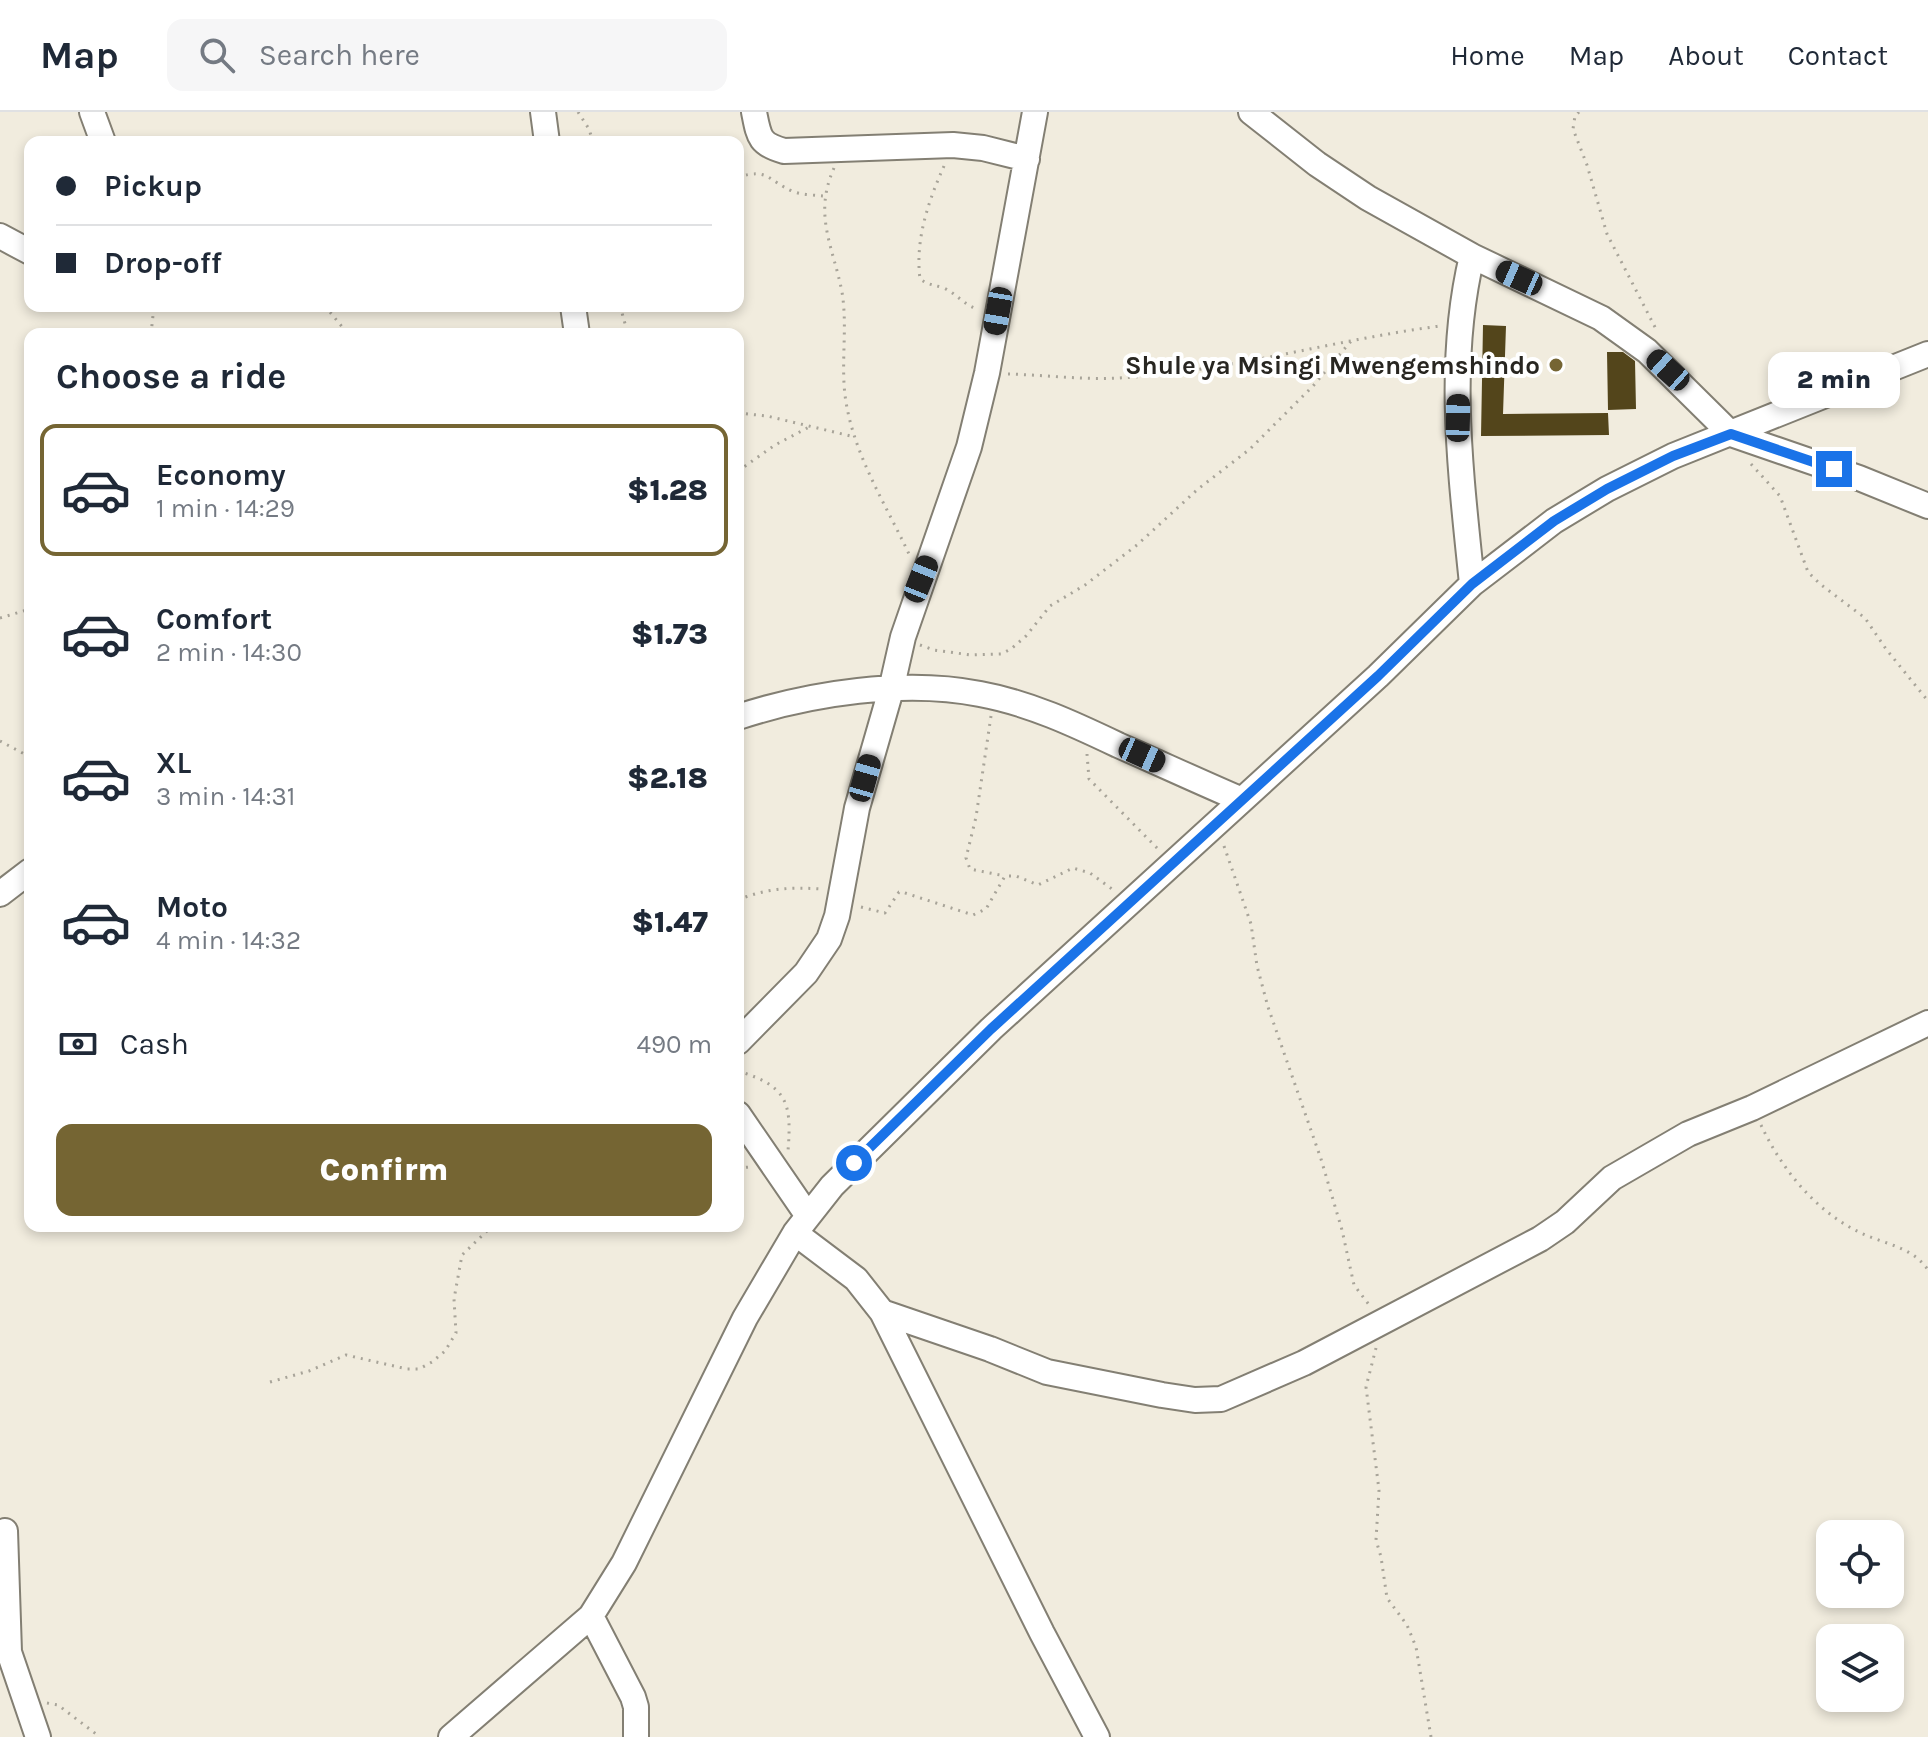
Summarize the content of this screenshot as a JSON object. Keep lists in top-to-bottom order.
{
  "places": ["Shule ya Msingi Mwengemshindo"],
  "page": {
    "header": "Map",
    "search": "Search here",
    "nav": [
      "Home",
      "Map",
      "About",
      "Contact"
    ],
    "banner": ["Pickup", "Drop-off"],
    "heading": "Choose a ride",
    "bubble": "2 min",
    "list": [
      {
        "name": "Economy",
        "note": "1 min · 14:29",
        "value": "$1.28"
      },
      {
        "name": "Comfort",
        "note": "2 min · 14:30",
        "value": "$1.73"
      },
      {
        "name": "XL",
        "note": "3 min · 14:31",
        "value": "$2.18"
      },
      {
        "name": "Moto",
        "note": "4 min · 14:32",
        "value": "$1.47"
      }
    ],
    "pay": ["Cash", "490 m"],
    "buttons": "Confirm"
  }
}
